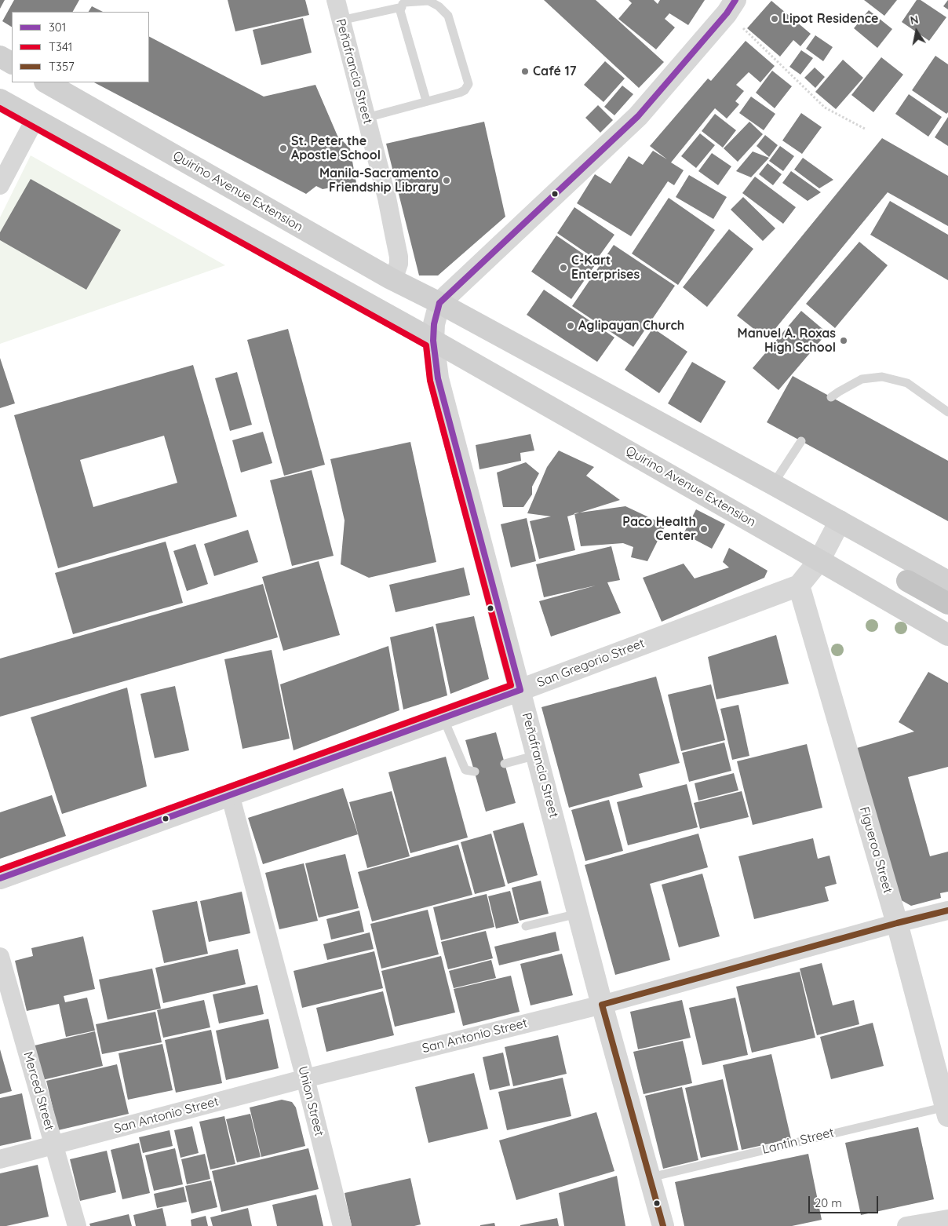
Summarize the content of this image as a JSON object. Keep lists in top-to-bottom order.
{
  "streets": {
    "main road": ["Quirino Avenue Extension"],
    "street": [
      "Peñafrancia Street",
      "San Gregorio Street",
      "Figueroa Street",
      "San Antonio Street",
      "Merced Street",
      "Union Street"
    ],
    "lane": ["Lantin Street"]
  },
  "crossings": [
    ["Peñafrancia Street", "Quirino Avenue Extension"],
    ["Peñafrancia Street", "San Gregorio Street"],
    ["Peñafrancia Street", "San Antonio Street"],
    ["Peñafrancia Street", "Lantin Street"],
    ["San Gregorio Street", "Figueroa Street"],
    ["San Gregorio Street", "Union Street"],
    ["Figueroa Street", "San Antonio Street"],
    ["Figueroa Street", "Lantin Street"],
    ["San Antonio Street", "Merced Street"],
    ["San Antonio Street", "Union Street"]
  ],
  "places": [
    "Lipot Residence",
    "Café 17",
    "St. Peter the Apostle School",
    "Manila-Sacramento Friendship Library",
    "C-Kart Enterprises",
    "Aglipayan Church",
    "Manuel A. Roxas High School",
    "Paco Health Center"
  ],
  "lines": ["transit line 301", "transit line T341", "transit line T357"],
  "legend": ["301", "T341", "T357"],
  "scale_bar": "20 m",
  "north": "top"
}
